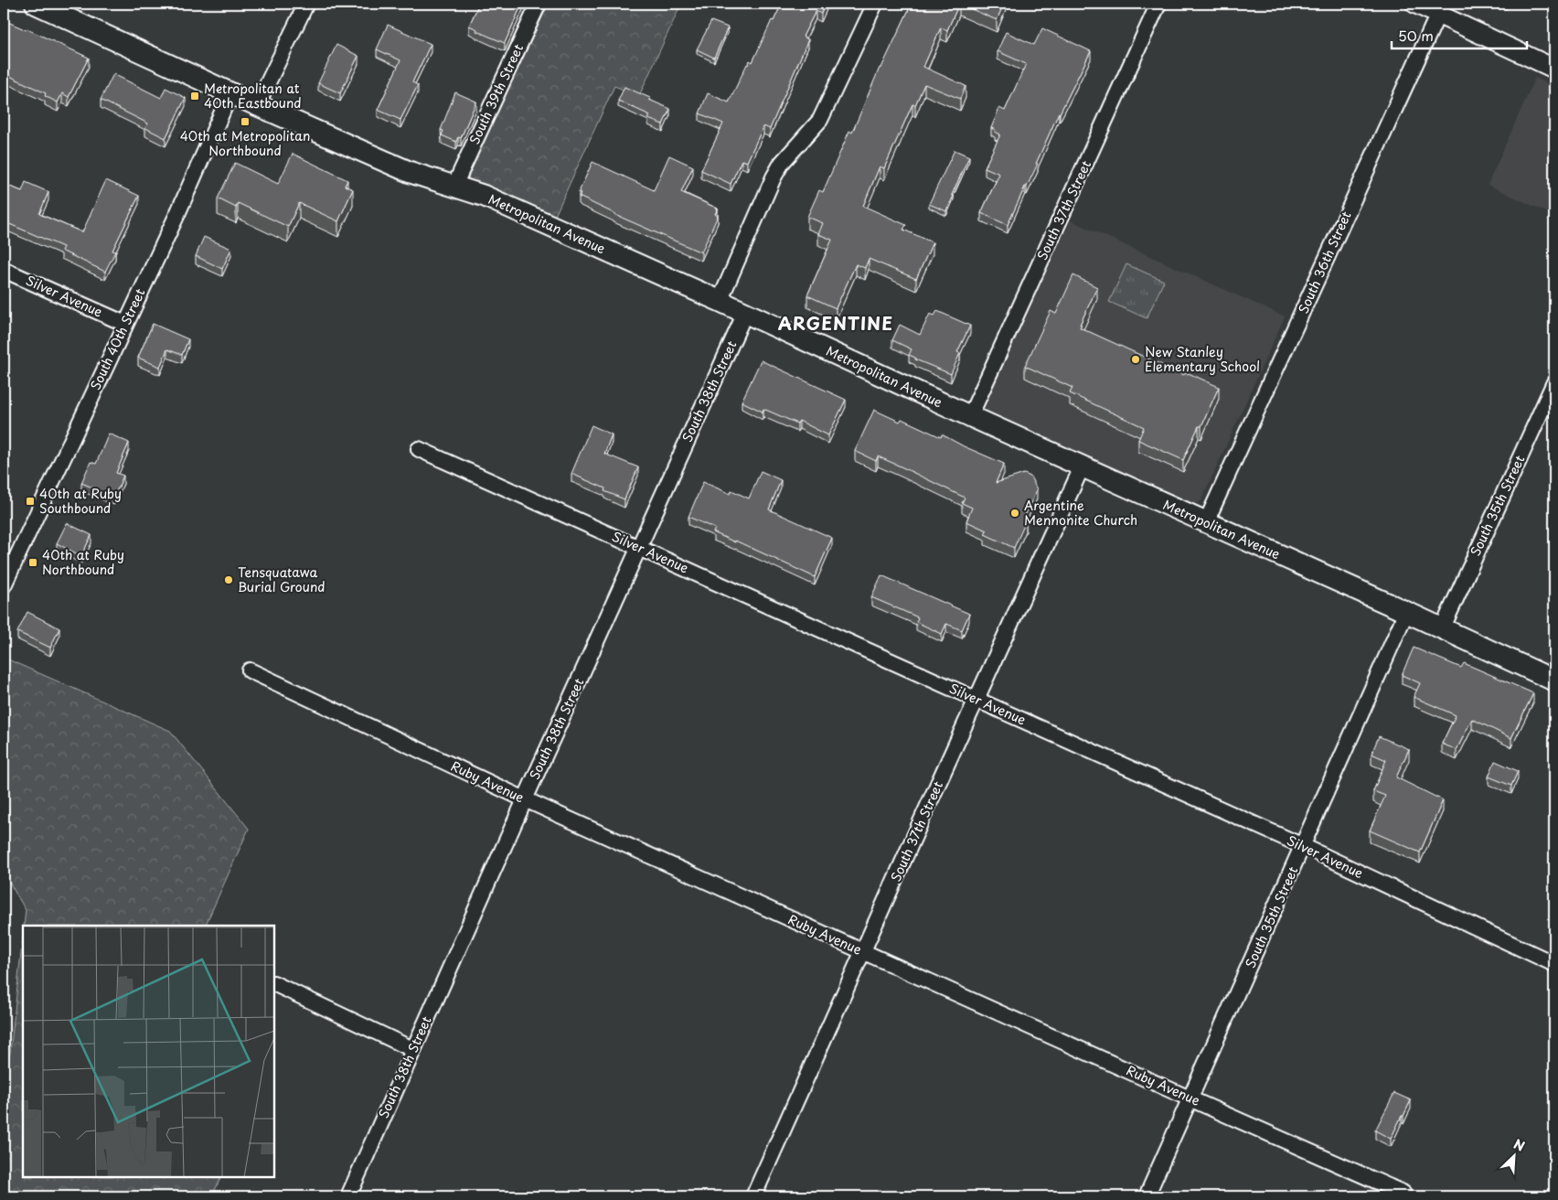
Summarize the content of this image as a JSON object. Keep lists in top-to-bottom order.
{
  "streets": {
    "main road": ["Metropolitan Avenue"],
    "street": [
      "South 39th Street",
      "South 37th Street",
      "South 36th Street",
      "Silver Avenue",
      "South 40th Street",
      "South 38th Street",
      "South 35th Street",
      "Ruby Avenue"
    ]
  },
  "crossings": [
    ["South 39th Street", "Metropolitan Avenue"],
    ["South 37th Street", "Metropolitan Avenue"],
    ["South 37th Street", "Silver Avenue"],
    ["South 37th Street", "Ruby Avenue"],
    ["Metropolitan Avenue", "South 36th Street"],
    ["Metropolitan Avenue", "South 40th Street"],
    ["Metropolitan Avenue", "South 38th Street"],
    ["Metropolitan Avenue", "South 35th Street"],
    ["Silver Avenue", "South 40th Street"],
    ["Silver Avenue", "South 38th Street"],
    ["Silver Avenue", "South 35th Street"],
    ["South 38th Street", "Ruby Avenue"],
    ["South 35th Street", "Ruby Avenue"]
  ],
  "districts": ["ARGENTINE"],
  "places": {
    "transit": [
      "Metropolitan at 40th Eastbound",
      "40th at Metropolitan Northbound",
      "40th at Ruby Southbound",
      "40th at Ruby Northbound"
    ],
    "other": ["New Stanley Elementary School", "Argentine Mennonite Church", "Tensquatawa Burial Ground"]
  },
  "scale_bar": "50 m",
  "north": "top right"
}
